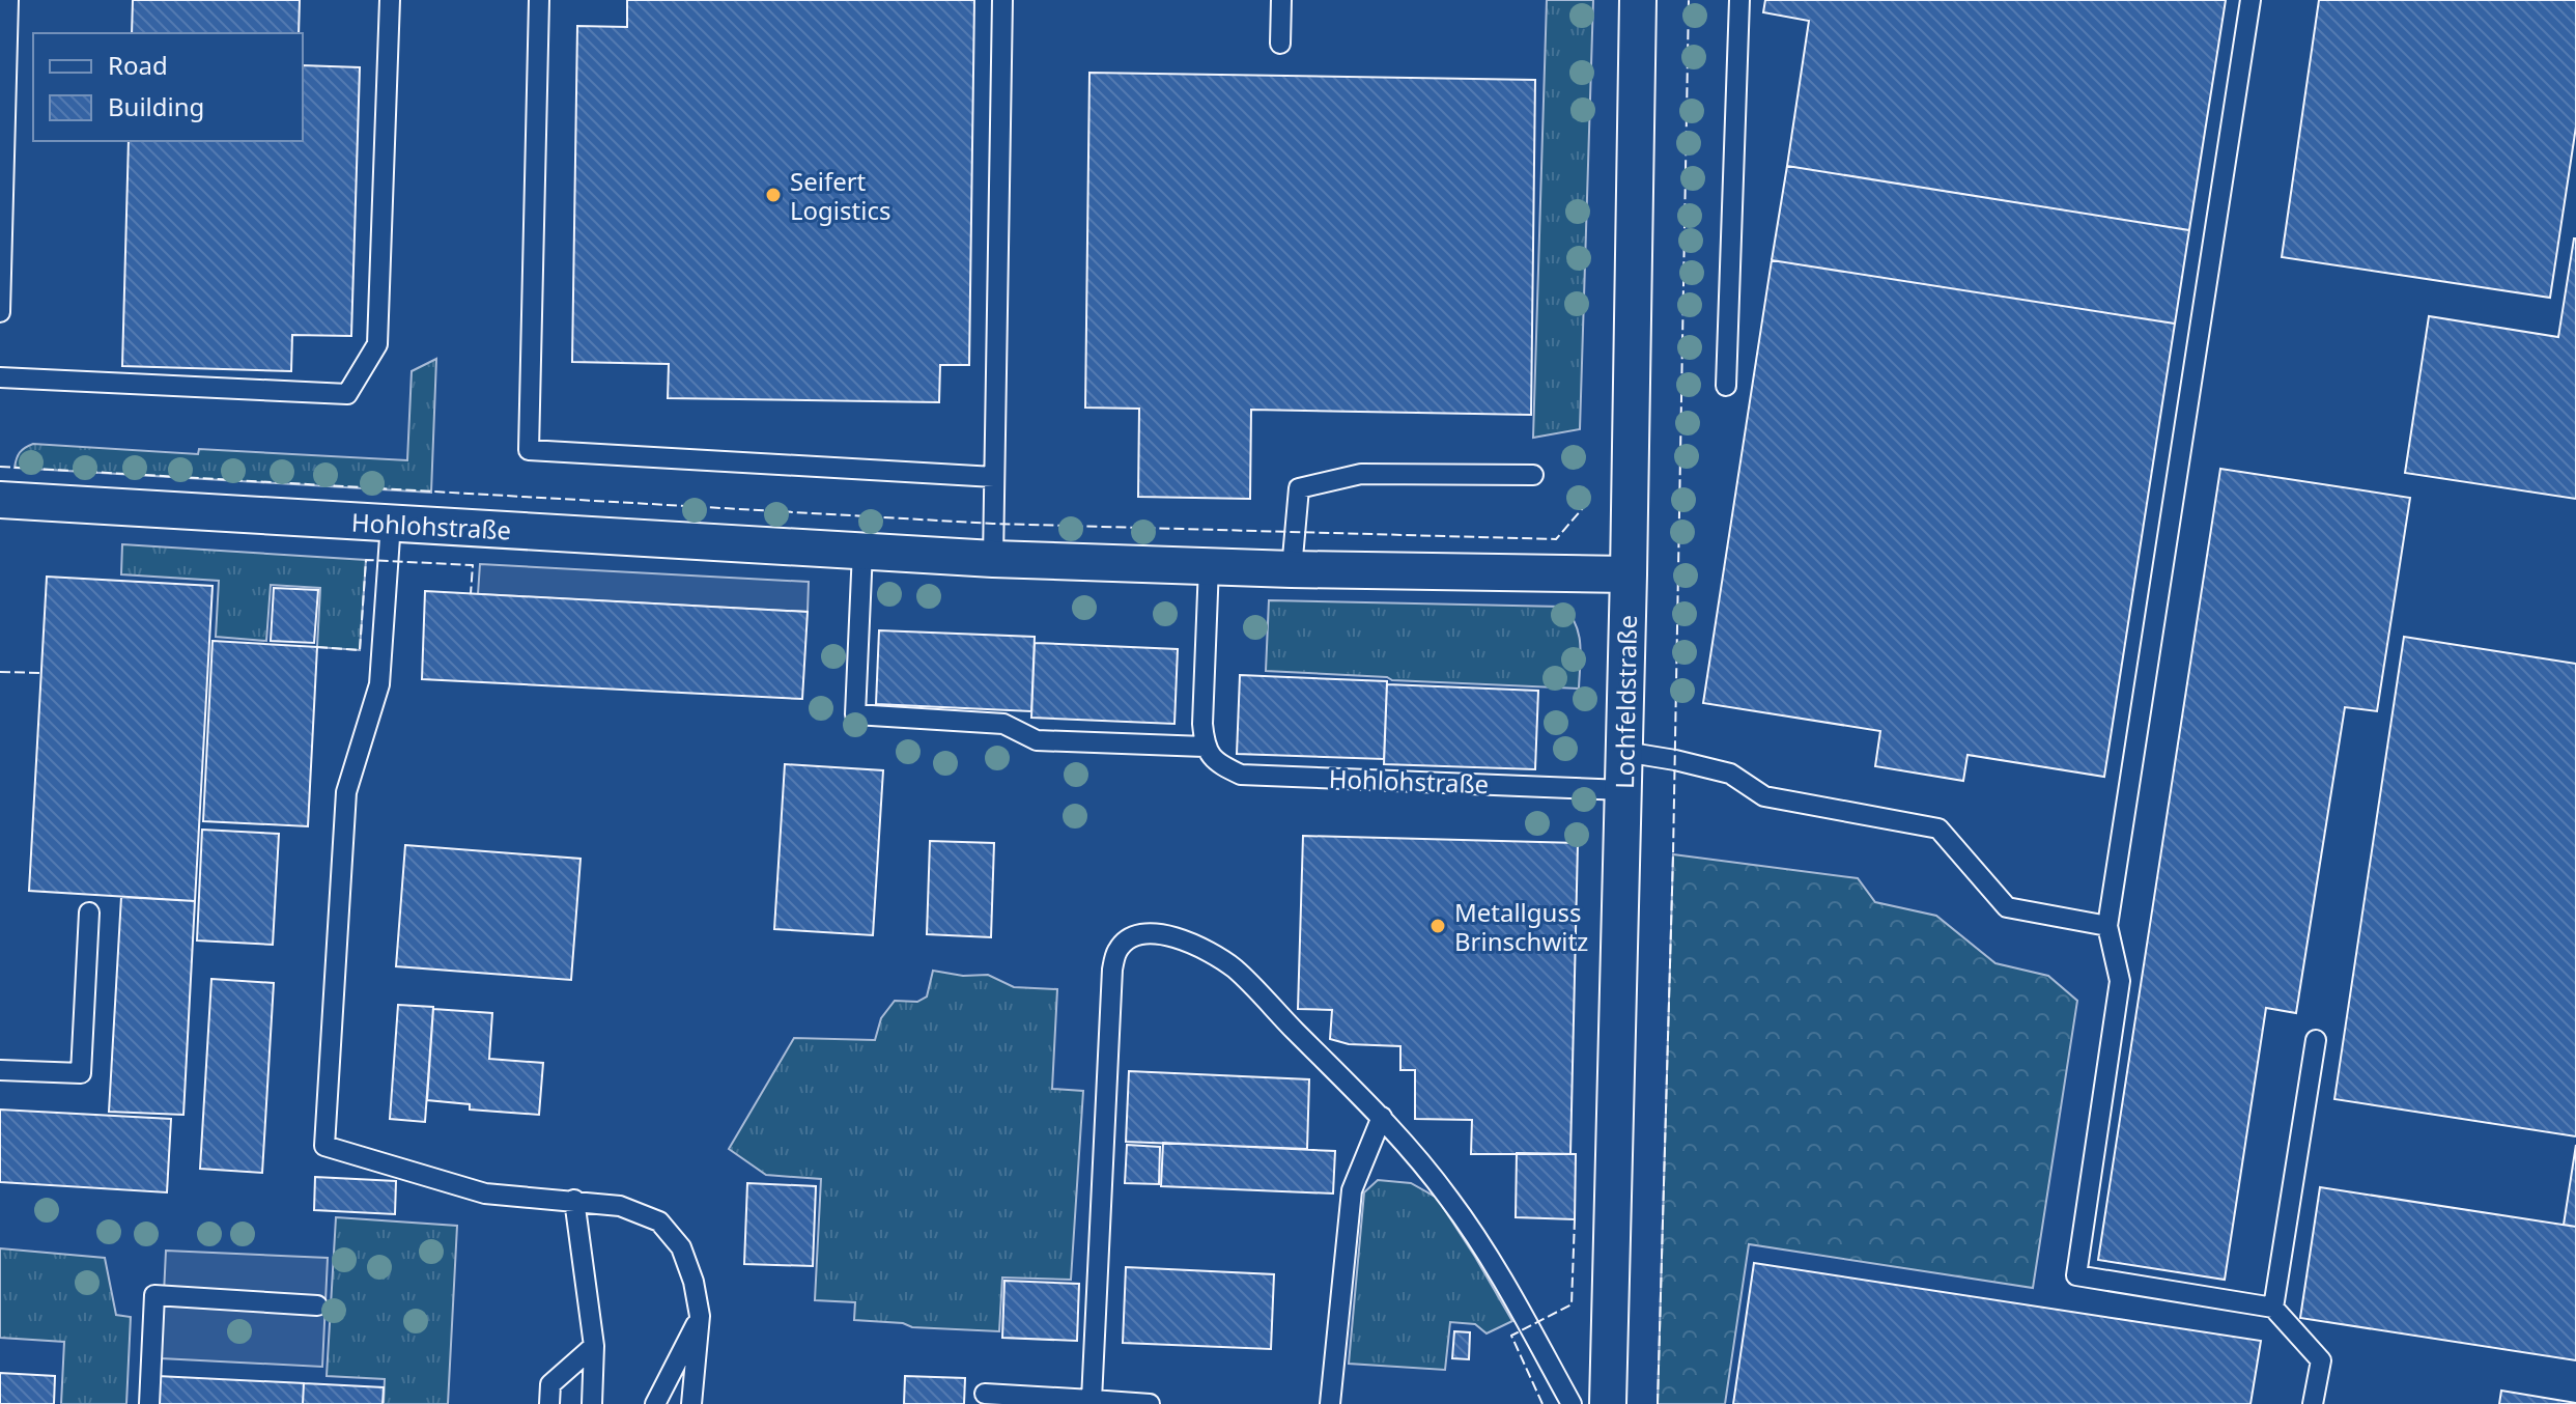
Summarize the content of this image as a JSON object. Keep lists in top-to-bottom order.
{
  "streets": {
    "street": ["Hohlohstraße", "Lochfeldstraße"]
  },
  "crossings": [
    ["Hohlohstraße", "Lochfeldstraße"]
  ],
  "places": ["Seifert Logistics", "Metallguss Brinschwitz"],
  "legend": ["Road", "Building"]
}
